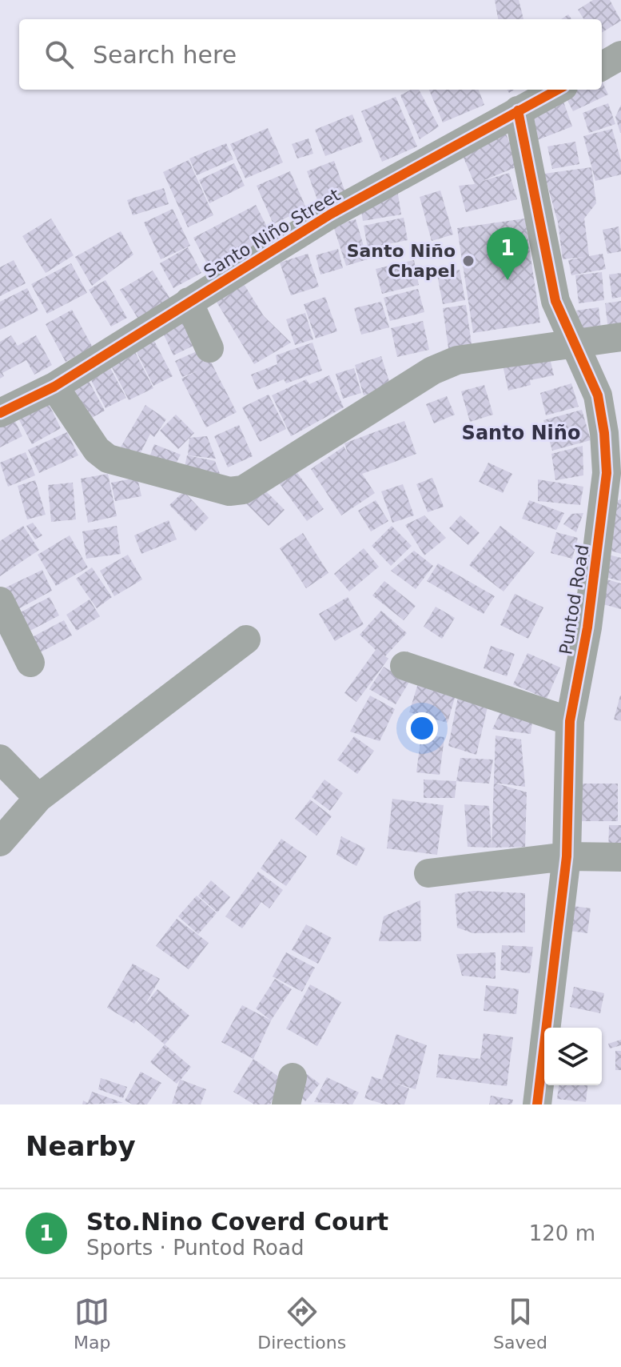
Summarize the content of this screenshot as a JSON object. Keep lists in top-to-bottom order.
{
  "streets": {
    "street": ["Santo Niño Street", "Puntod Road"]
  },
  "crossings": [
    ["Santo Niño Street", "Puntod Road"]
  ],
  "districts": ["Santo Niño"],
  "places": ["Santo Niño Chapel"],
  "page": {
    "search": "Search here",
    "pins": "1",
    "heading": "Nearby",
    "list": [
      {
        "mark": "1",
        "name": "Sto.Nino Coverd Court",
        "note": "Sports · Puntod Road",
        "value": "120 m"
      }
    ],
    "nav": ["Map", "Directions", "Saved"]
  }
}
